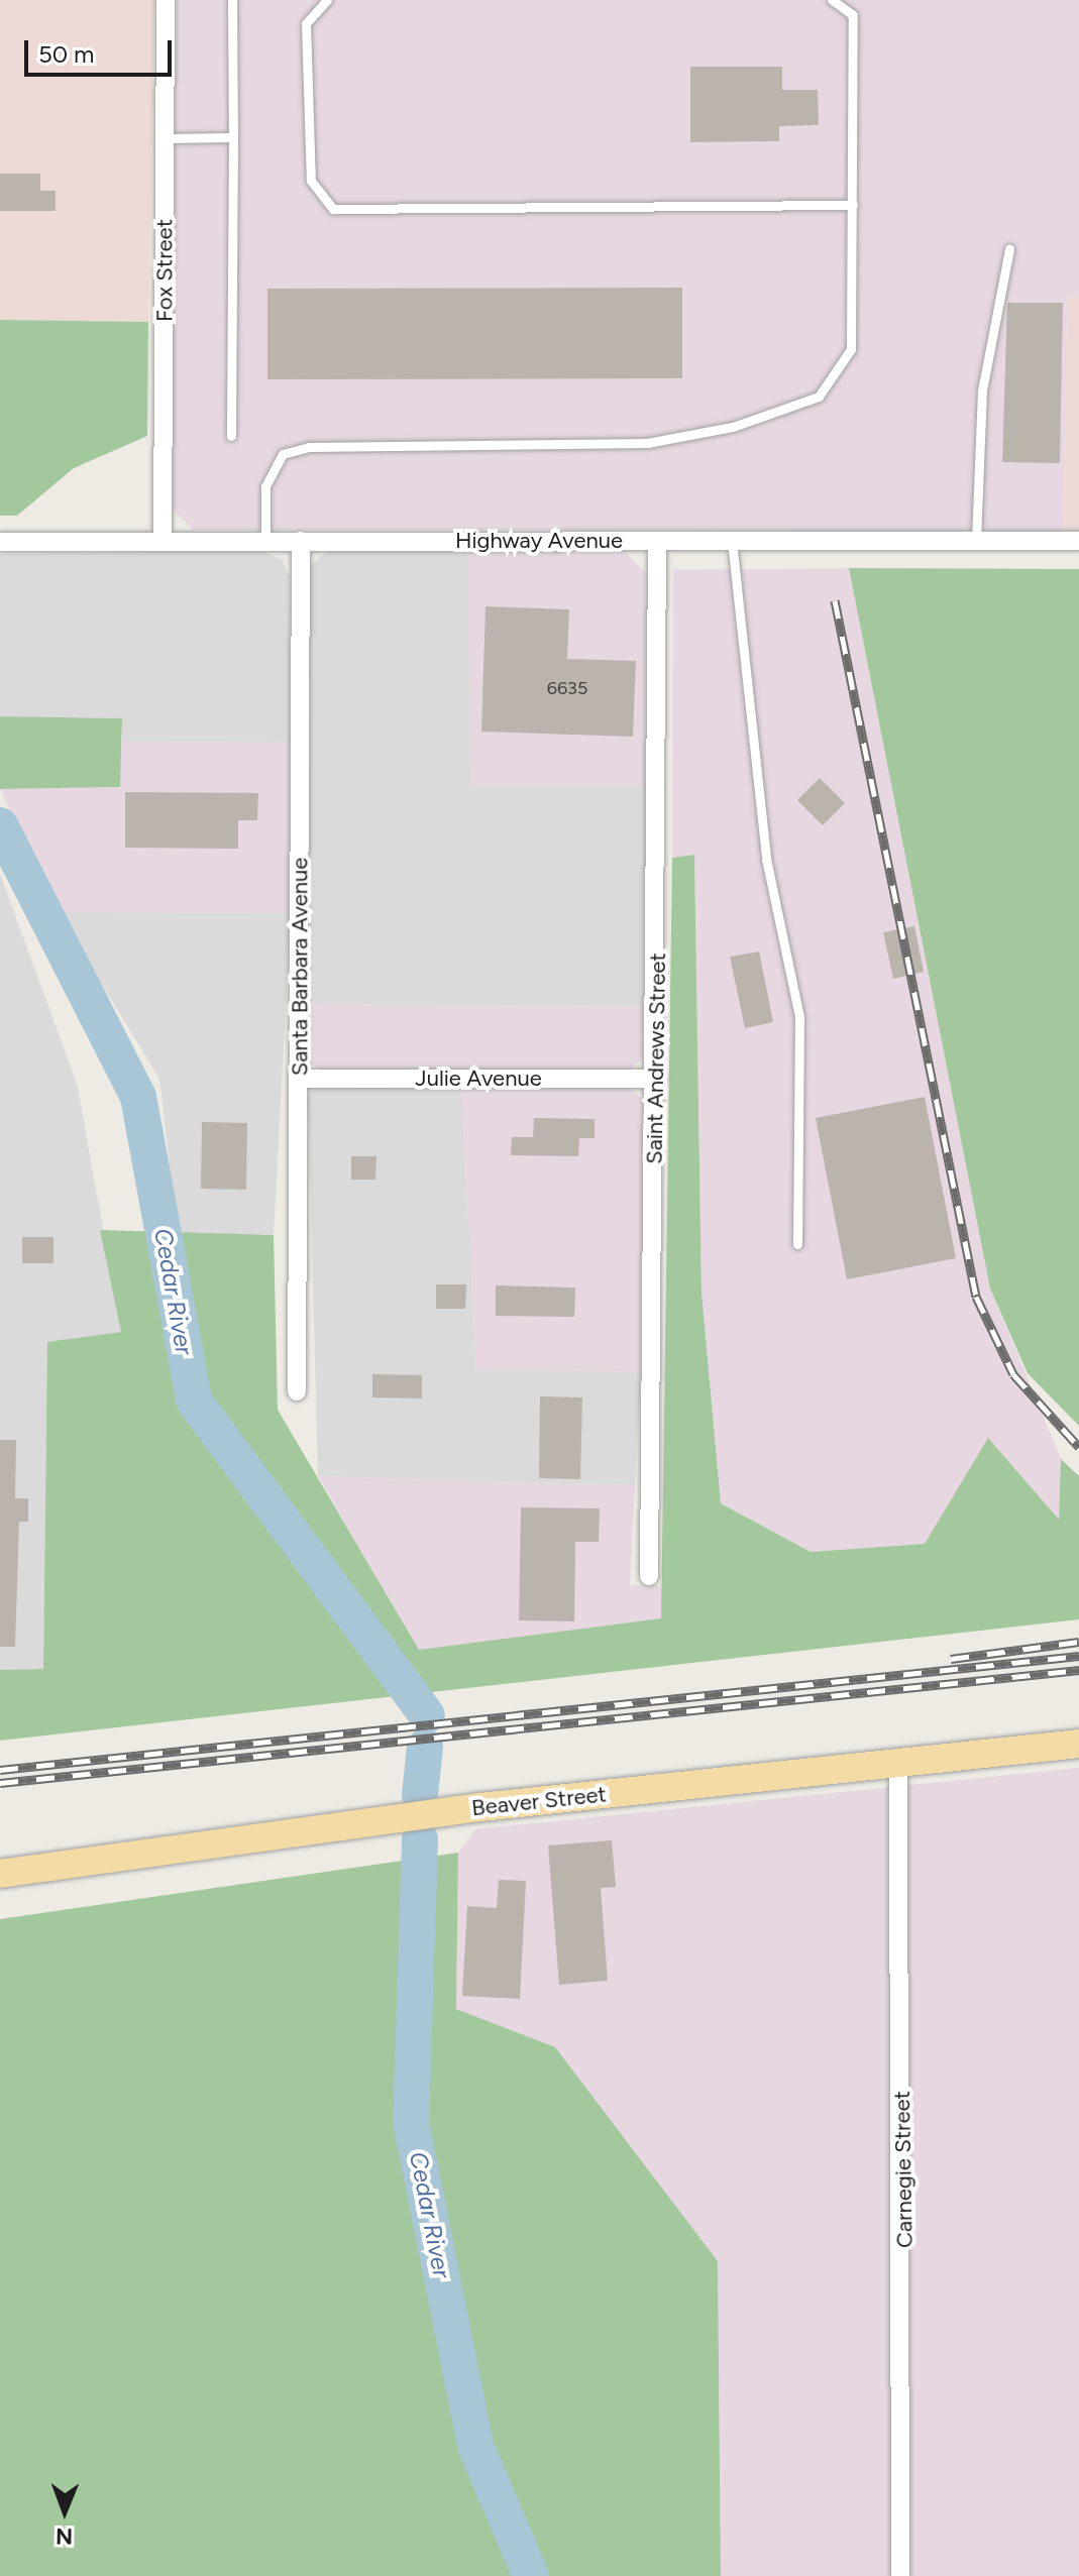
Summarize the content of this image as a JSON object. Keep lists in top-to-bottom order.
{
  "streets": {
    "main road": ["Beaver Street"],
    "street": [
      "Fox Street",
      "Highway Avenue",
      "Santa Barbara Avenue",
      "Saint Andrews Street",
      "Julie Avenue",
      "Carnegie Street"
    ]
  },
  "crossings": [
    ["Fox Street", "Highway Avenue"],
    ["Highway Avenue", "Santa Barbara Avenue"],
    ["Highway Avenue", "Saint Andrews Street"],
    ["Santa Barbara Avenue", "Julie Avenue"],
    ["Saint Andrews Street", "Julie Avenue"],
    ["Beaver Street", "Carnegie Street"]
  ],
  "water": ["Cedar River"],
  "house_numbers": ["6635"],
  "scale_bar": "50 m",
  "north": "bottom"
}
